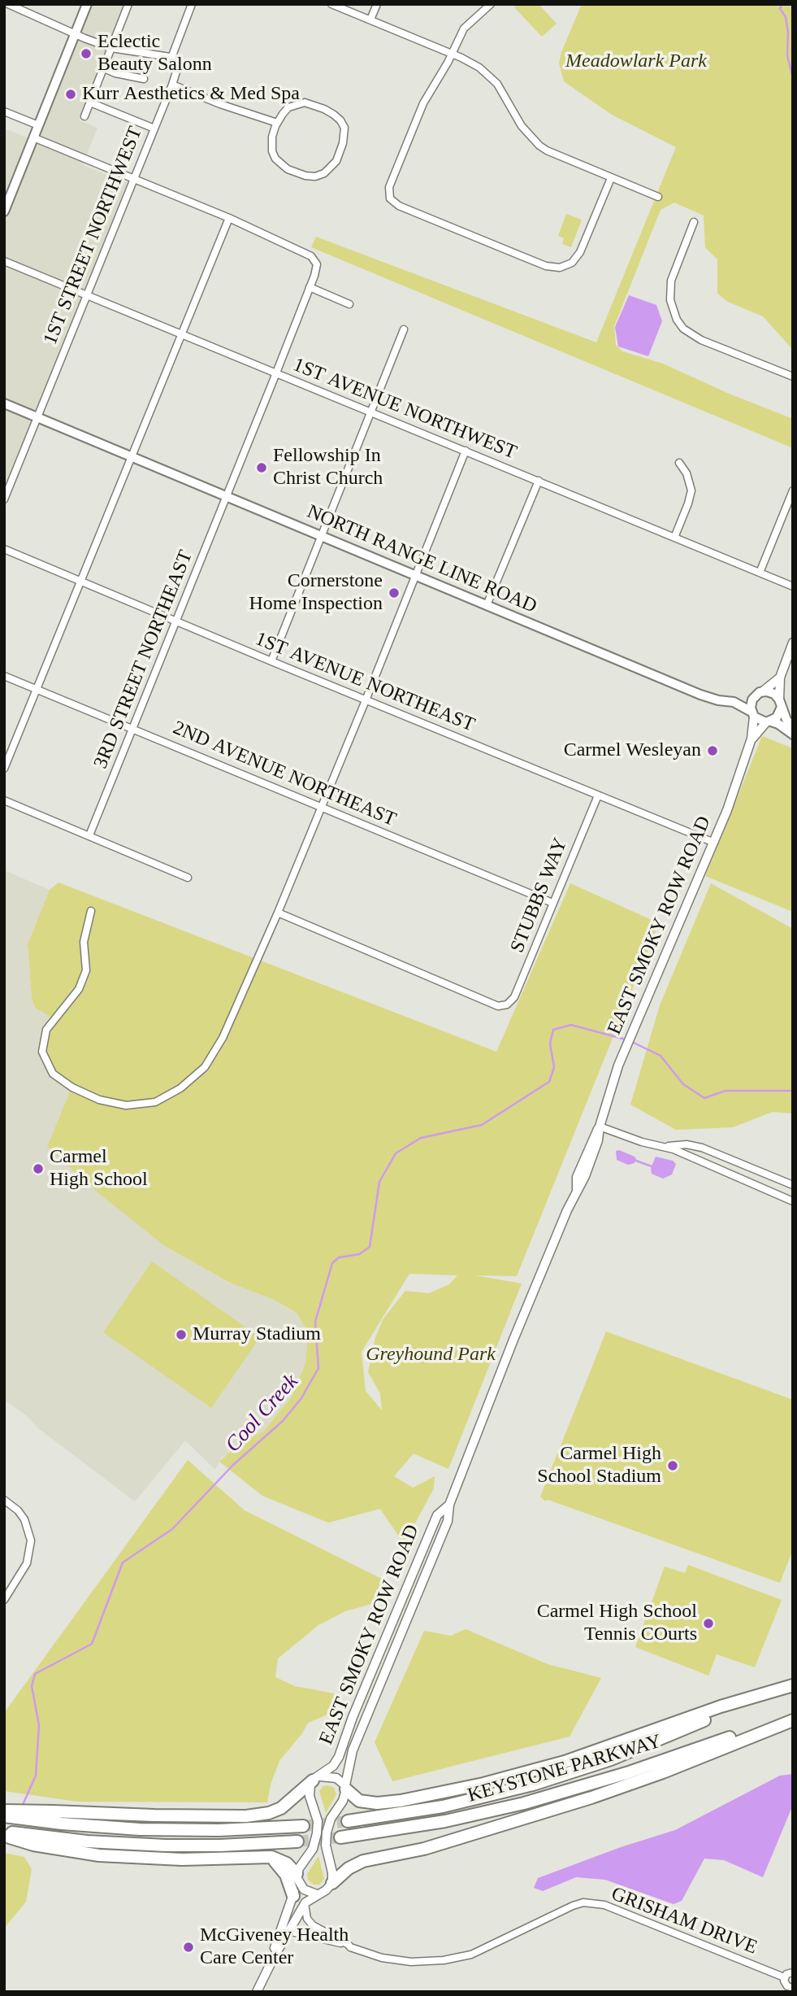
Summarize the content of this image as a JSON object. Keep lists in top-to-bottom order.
{
  "streets": {
    "highway": ["KEYSTONE PARKWAY"],
    "main road": ["NORTH RANGE LINE ROAD"],
    "street": [
      "1ST STREET NORTHWEST",
      "1ST AVENUE NORTHWEST",
      "3RD STREET NORTHEAST",
      "1ST AVENUE NORTHEAST",
      "2ND AVENUE NORTHEAST",
      "STUBBS WAY",
      "EAST SMOKY ROW ROAD",
      "GRISHAM DRIVE"
    ]
  },
  "crossings": [
    ["1ST STREET NORTHWEST", "1ST AVENUE NORTHWEST"],
    ["1ST STREET NORTHWEST", "NORTH RANGE LINE ROAD"],
    ["1ST AVENUE NORTHWEST", "3RD STREET NORTHEAST"],
    ["NORTH RANGE LINE ROAD", "3RD STREET NORTHEAST"],
    ["NORTH RANGE LINE ROAD", "EAST SMOKY ROW ROAD"],
    ["3RD STREET NORTHEAST", "1ST AVENUE NORTHEAST"],
    ["3RD STREET NORTHEAST", "2ND AVENUE NORTHEAST"],
    ["1ST AVENUE NORTHEAST", "STUBBS WAY"],
    ["1ST AVENUE NORTHEAST", "EAST SMOKY ROW ROAD"],
    ["2ND AVENUE NORTHEAST", "STUBBS WAY"]
  ],
  "water": ["Cool Creek"],
  "parks": ["Meadowlark Park", "Greyhound Park"],
  "places": [
    "Eclectic Beauty Salonn",
    "Kurr Aesthetics & Med Spa",
    "Fellowship In Christ Church",
    "Cornerstone Home Inspection",
    "Carmel Wesleyan",
    "Carmel High School",
    "Murray Stadium",
    "Carmel High School Stadium",
    "Carmel High School Tennis COurts",
    "McGiveney Health Care Center"
  ]
}
